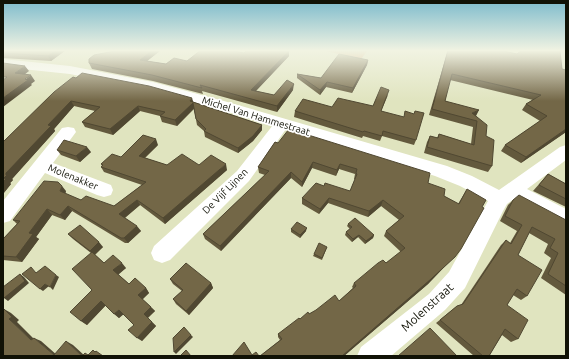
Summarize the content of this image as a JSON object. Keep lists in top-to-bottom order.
{
  "streets": {
    "street": [
      "Michel Van Hammestraat",
      "Molenakker",
      "De Vijf Lijnen",
      "Molenstraat"
    ]
  },
  "crossings": [
    ["Michel Van Hammestraat", "De Vijf Lijnen"],
    ["Michel Van Hammestraat", "Molenstraat"]
  ]
}
